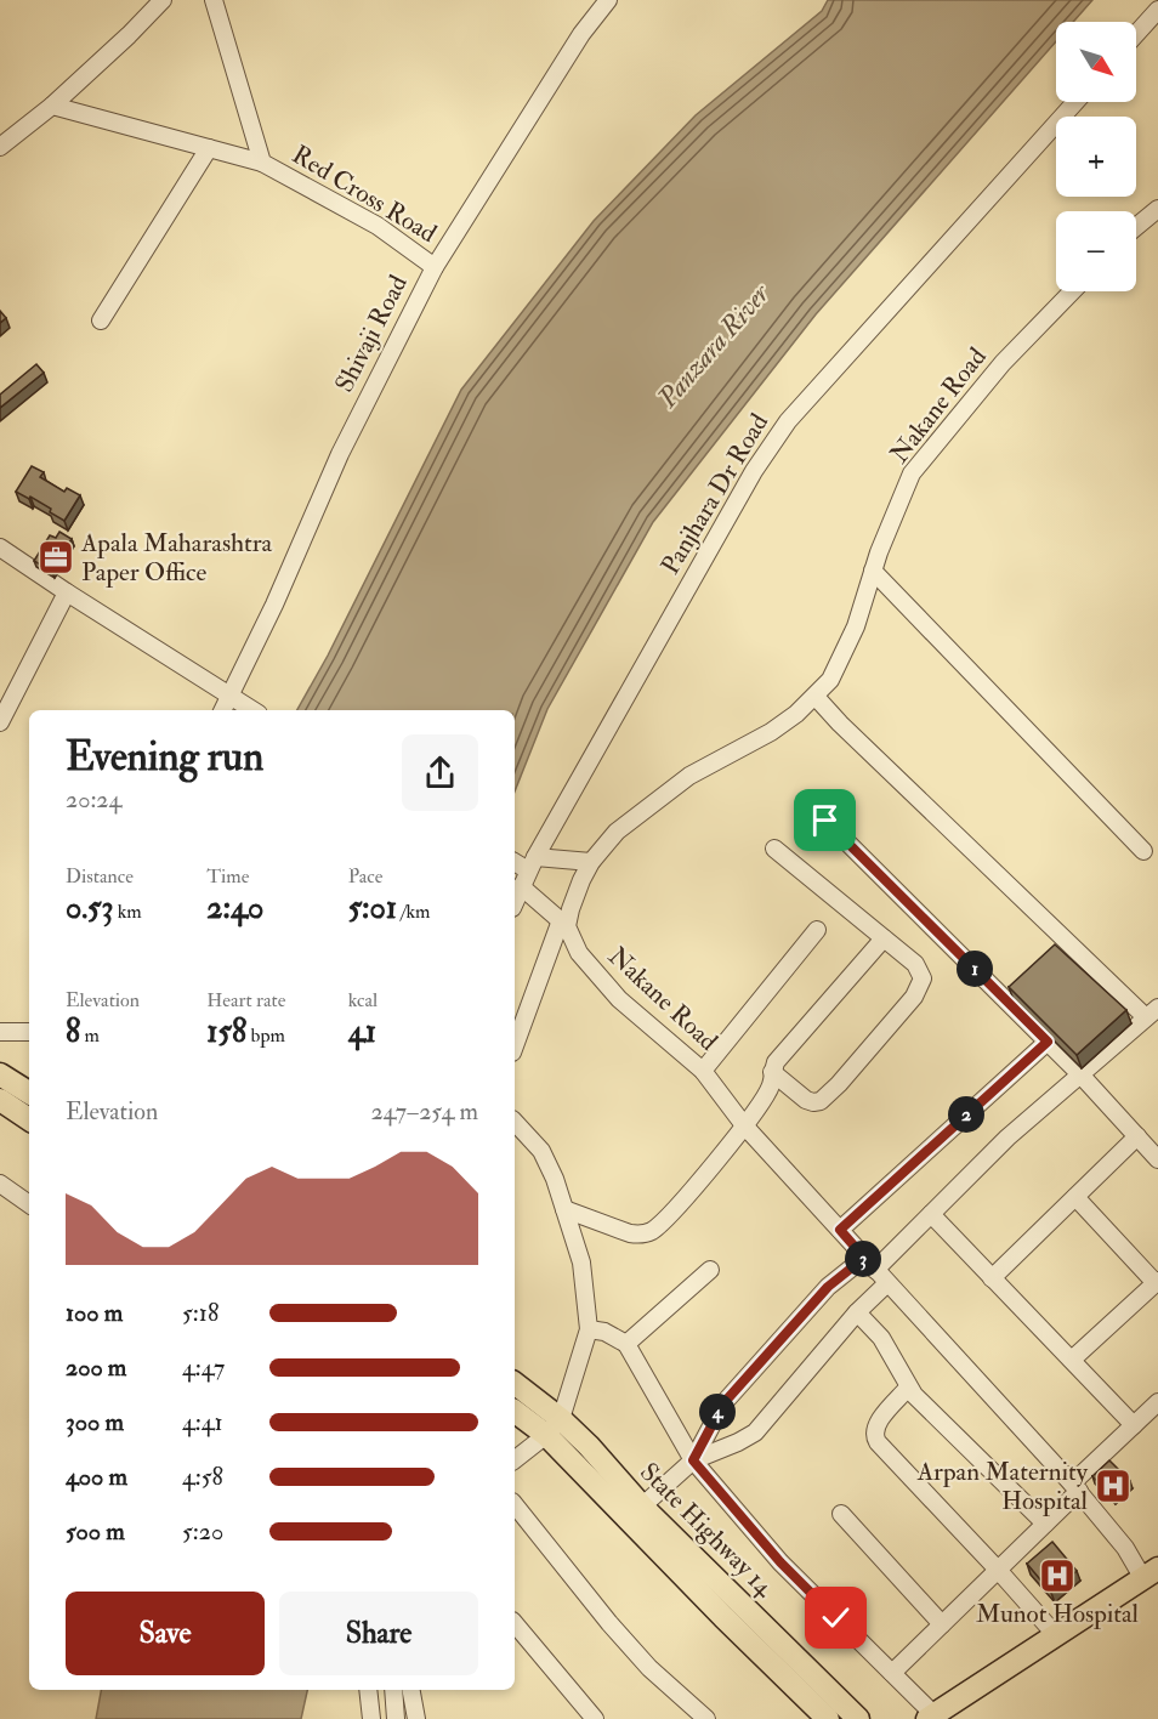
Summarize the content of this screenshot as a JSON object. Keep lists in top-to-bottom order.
{
  "streets": {
    "main road": ["State Highway 14"],
    "street": [
      "Red Cross Road",
      "Shivaji Road",
      "Nakane Road",
      "Panjhara Dr Road"
    ]
  },
  "crossings": [
    ["Red Cross Road", "Shivaji Road"]
  ],
  "water": ["Panzara River"],
  "places": {
    "office": ["Apala Maharashtra Paper Office"],
    "hospital": ["Arpan Maternity Hospital", "Munot Hospital"]
  },
  "north": "bottom right",
  "page": {
    "map_buttons": ["+", "−"],
    "heading": ["Evening run", "20:24"],
    "stats": [
      ["Distance", "0.53 km"],
      ["Time", "2:40"],
      ["Pace", "5:01 /km"],
      ["Elevation", "8 m"],
      ["Heart rate", "158 bpm"],
      ["kcal", "41"]
    ],
    "pins": [
      "1",
      "2",
      "3",
      "4"
    ],
    "chart": ["Elevation", "247–254 m"],
    "list": [
      {
        "name": "100 m",
        "note": "5:18"
      },
      {
        "name": "200 m",
        "note": "4:47"
      },
      {
        "name": "300 m",
        "note": "4:41"
      },
      {
        "name": "400 m",
        "note": "4:58"
      },
      {
        "name": "500 m",
        "note": "5:20"
      }
    ],
    "buttons": ["Save", "Share"]
  }
}
